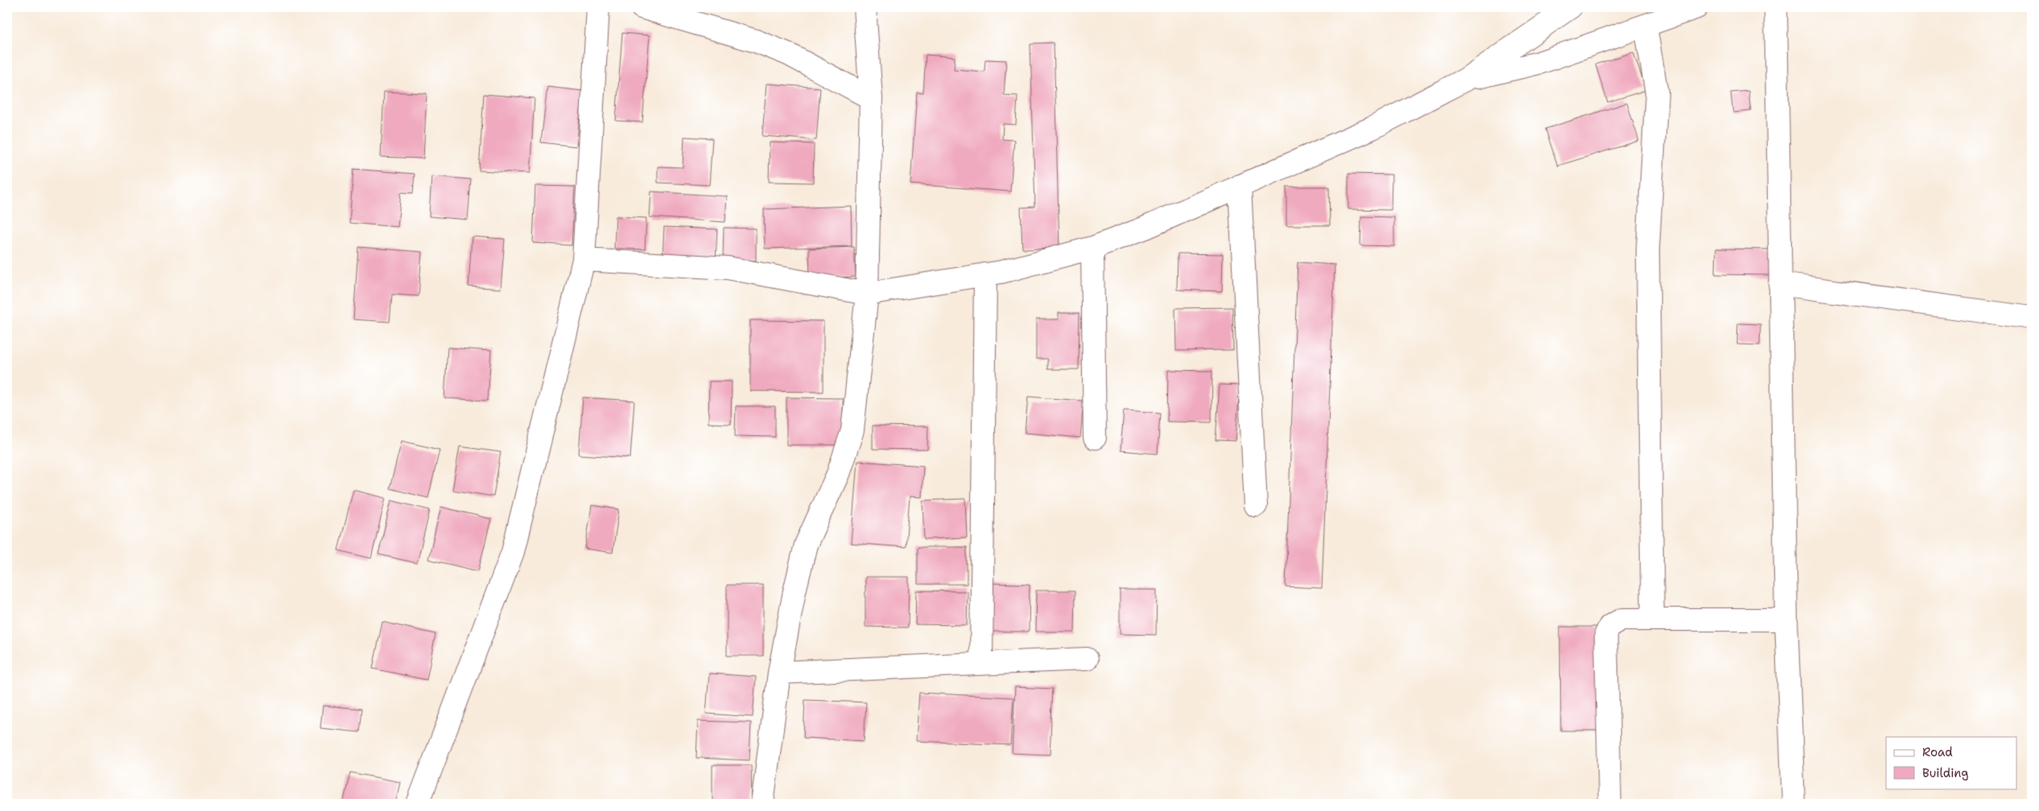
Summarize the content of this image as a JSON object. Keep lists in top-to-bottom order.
{
  "legend": ["Road", "Building"]
}
